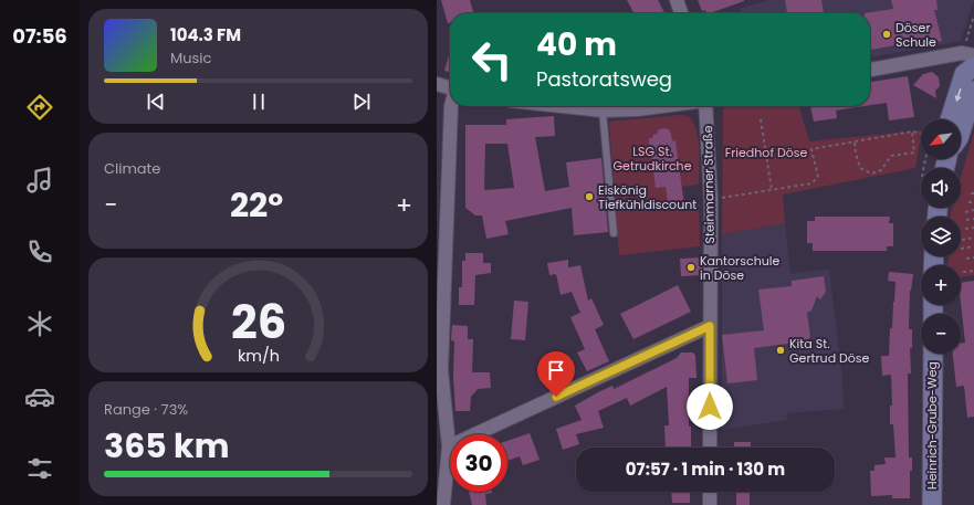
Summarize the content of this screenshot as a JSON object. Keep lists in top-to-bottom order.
{
  "streets": {
    "street": ["Steinmarner Straße", "Heinrich-Grube-Weg"]
  },
  "parks": ["LSG St. Getrudkirche", "Friedhof Döse"],
  "places": [
    "Döser Schule",
    "Eiskönig Tiefkühldiscount",
    "Kantorschule in Döse",
    "Kita St. Gertrud Döse"
  ],
  "north": "bottom left",
  "page": {
    "tabs": "07:56",
    "turn": ["40 m", "Pastoratsweg"],
    "song": ["104.3 FM", "Music"],
    "map_buttons": ["+", "−"],
    "tile": [
      "Climate",
      ["Range · 73%", "365 km"]
    ],
    "heat": ["−", "22°", "+"],
    "limit": "30",
    "trip": "07:57 · 1 min · 130 m",
    "gauge": ["26", "km/h"]
  }
}
